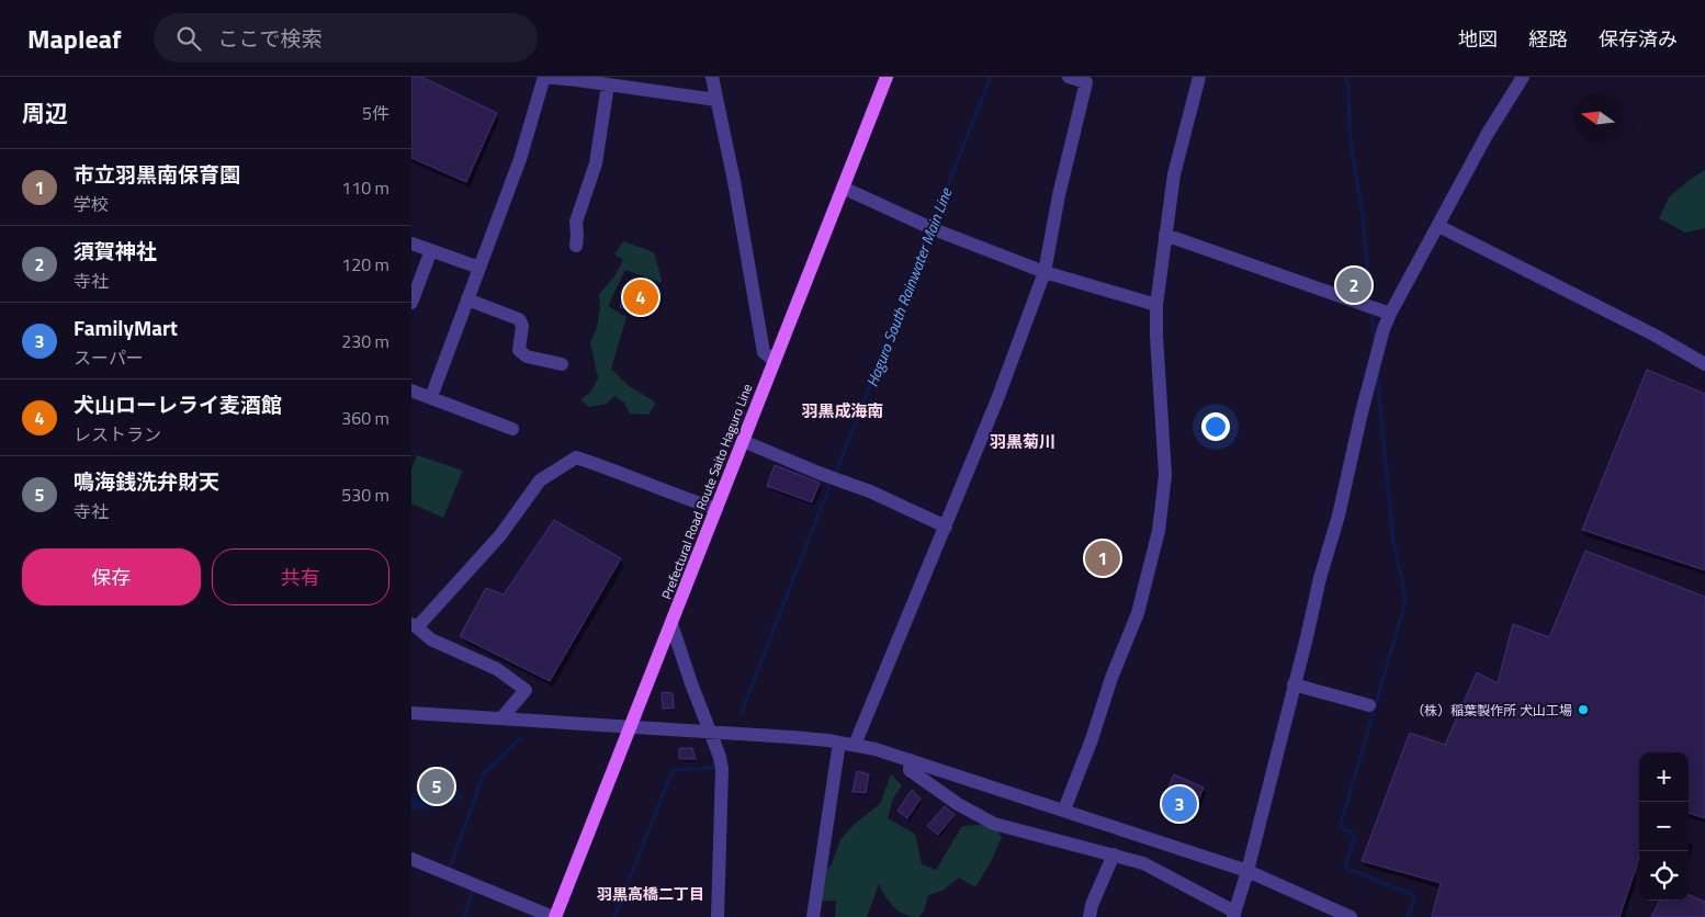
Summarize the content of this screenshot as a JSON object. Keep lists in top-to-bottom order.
{
  "streets": {
    "main road": ["Prefectural Road Route Saito Haguro Line"]
  },
  "districts": ["羽黒成海南", "羽黒菊川", "羽黒高橋二丁目"],
  "water": ["Haguro South Rainwater Main Line"],
  "places": ["（株）稲葉製作所 犬山工場"],
  "north": "left",
  "page": {
    "header": "Mapleaf",
    "search": "ここで検索",
    "nav": ["地図", "経路", "保存済み"],
    "heading": ["周辺", "5件"],
    "list": [
      {
        "mark": "1",
        "name": "市立羽黒南保育園",
        "note": "学校",
        "value": "110 m"
      },
      {
        "mark": "2",
        "name": "須賀神社",
        "note": "寺社",
        "value": "120 m"
      },
      {
        "mark": "3",
        "name": "FamilyMart",
        "note": "スーパー",
        "value": "230 m"
      },
      {
        "mark": "4",
        "name": "犬山ローレライ麦酒館",
        "note": "レストラン",
        "value": "360 m"
      },
      {
        "mark": "5",
        "name": "鳴海銭洗弁財天",
        "note": "寺社",
        "value": "530 m"
      }
    ],
    "pins": [
      "2",
      "4",
      "1",
      "5",
      "3"
    ],
    "buttons": ["保存", "共有"],
    "map_buttons": ["+", "−"]
  }
}
